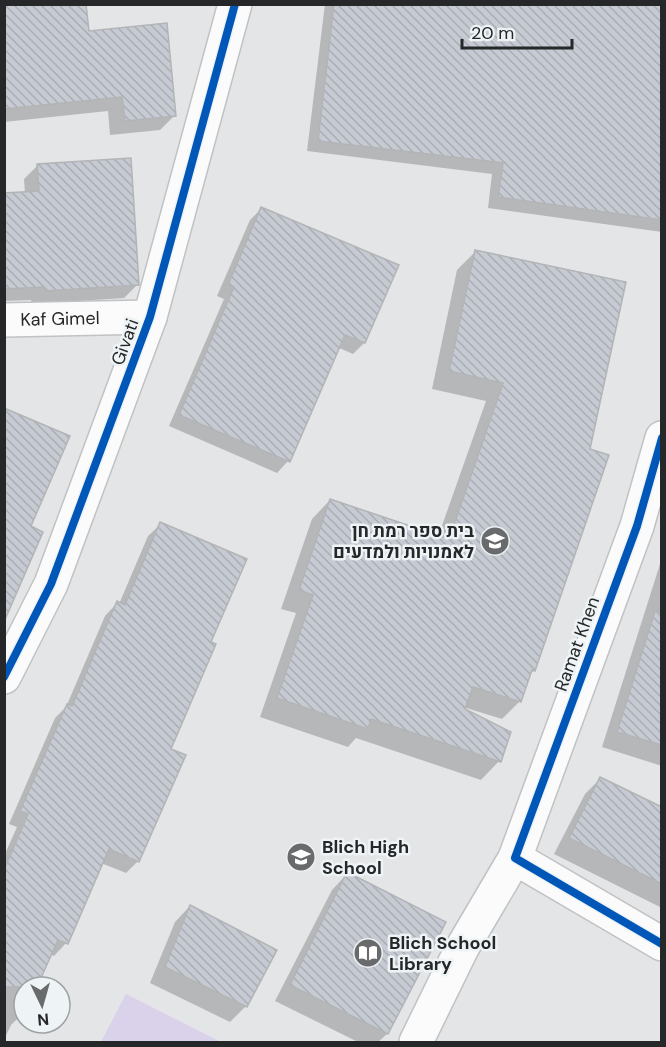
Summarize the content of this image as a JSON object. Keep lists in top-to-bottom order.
{
  "streets": {
    "street": ["Kaf Gimel", "Givati", "Ramat Khen"]
  },
  "crossings": [
    ["Kaf Gimel", "Givati"]
  ],
  "places": {
    "school or university": ["בית ספר רמת חן לאמנויות ולמדעים", "Blich High School"],
    "library": ["Blich School Library"]
  },
  "scale_bar": "20 m",
  "north": "bottom"
}
